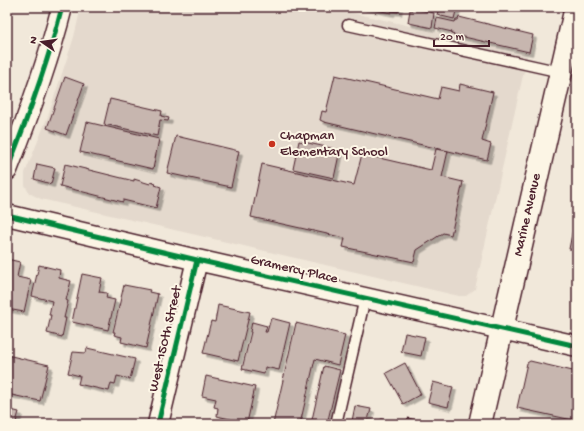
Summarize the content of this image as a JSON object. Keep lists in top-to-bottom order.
{
  "streets": {
    "main road": ["Marine Avenue"],
    "street": ["Gramercy Place", "West 150th Street"]
  },
  "crossings": [
    ["Marine Avenue", "Gramercy Place"],
    ["Gramercy Place", "West 150th Street"]
  ],
  "places": ["Chapman Elementary School"],
  "scale_bar": "20 m",
  "north": "left"
}
